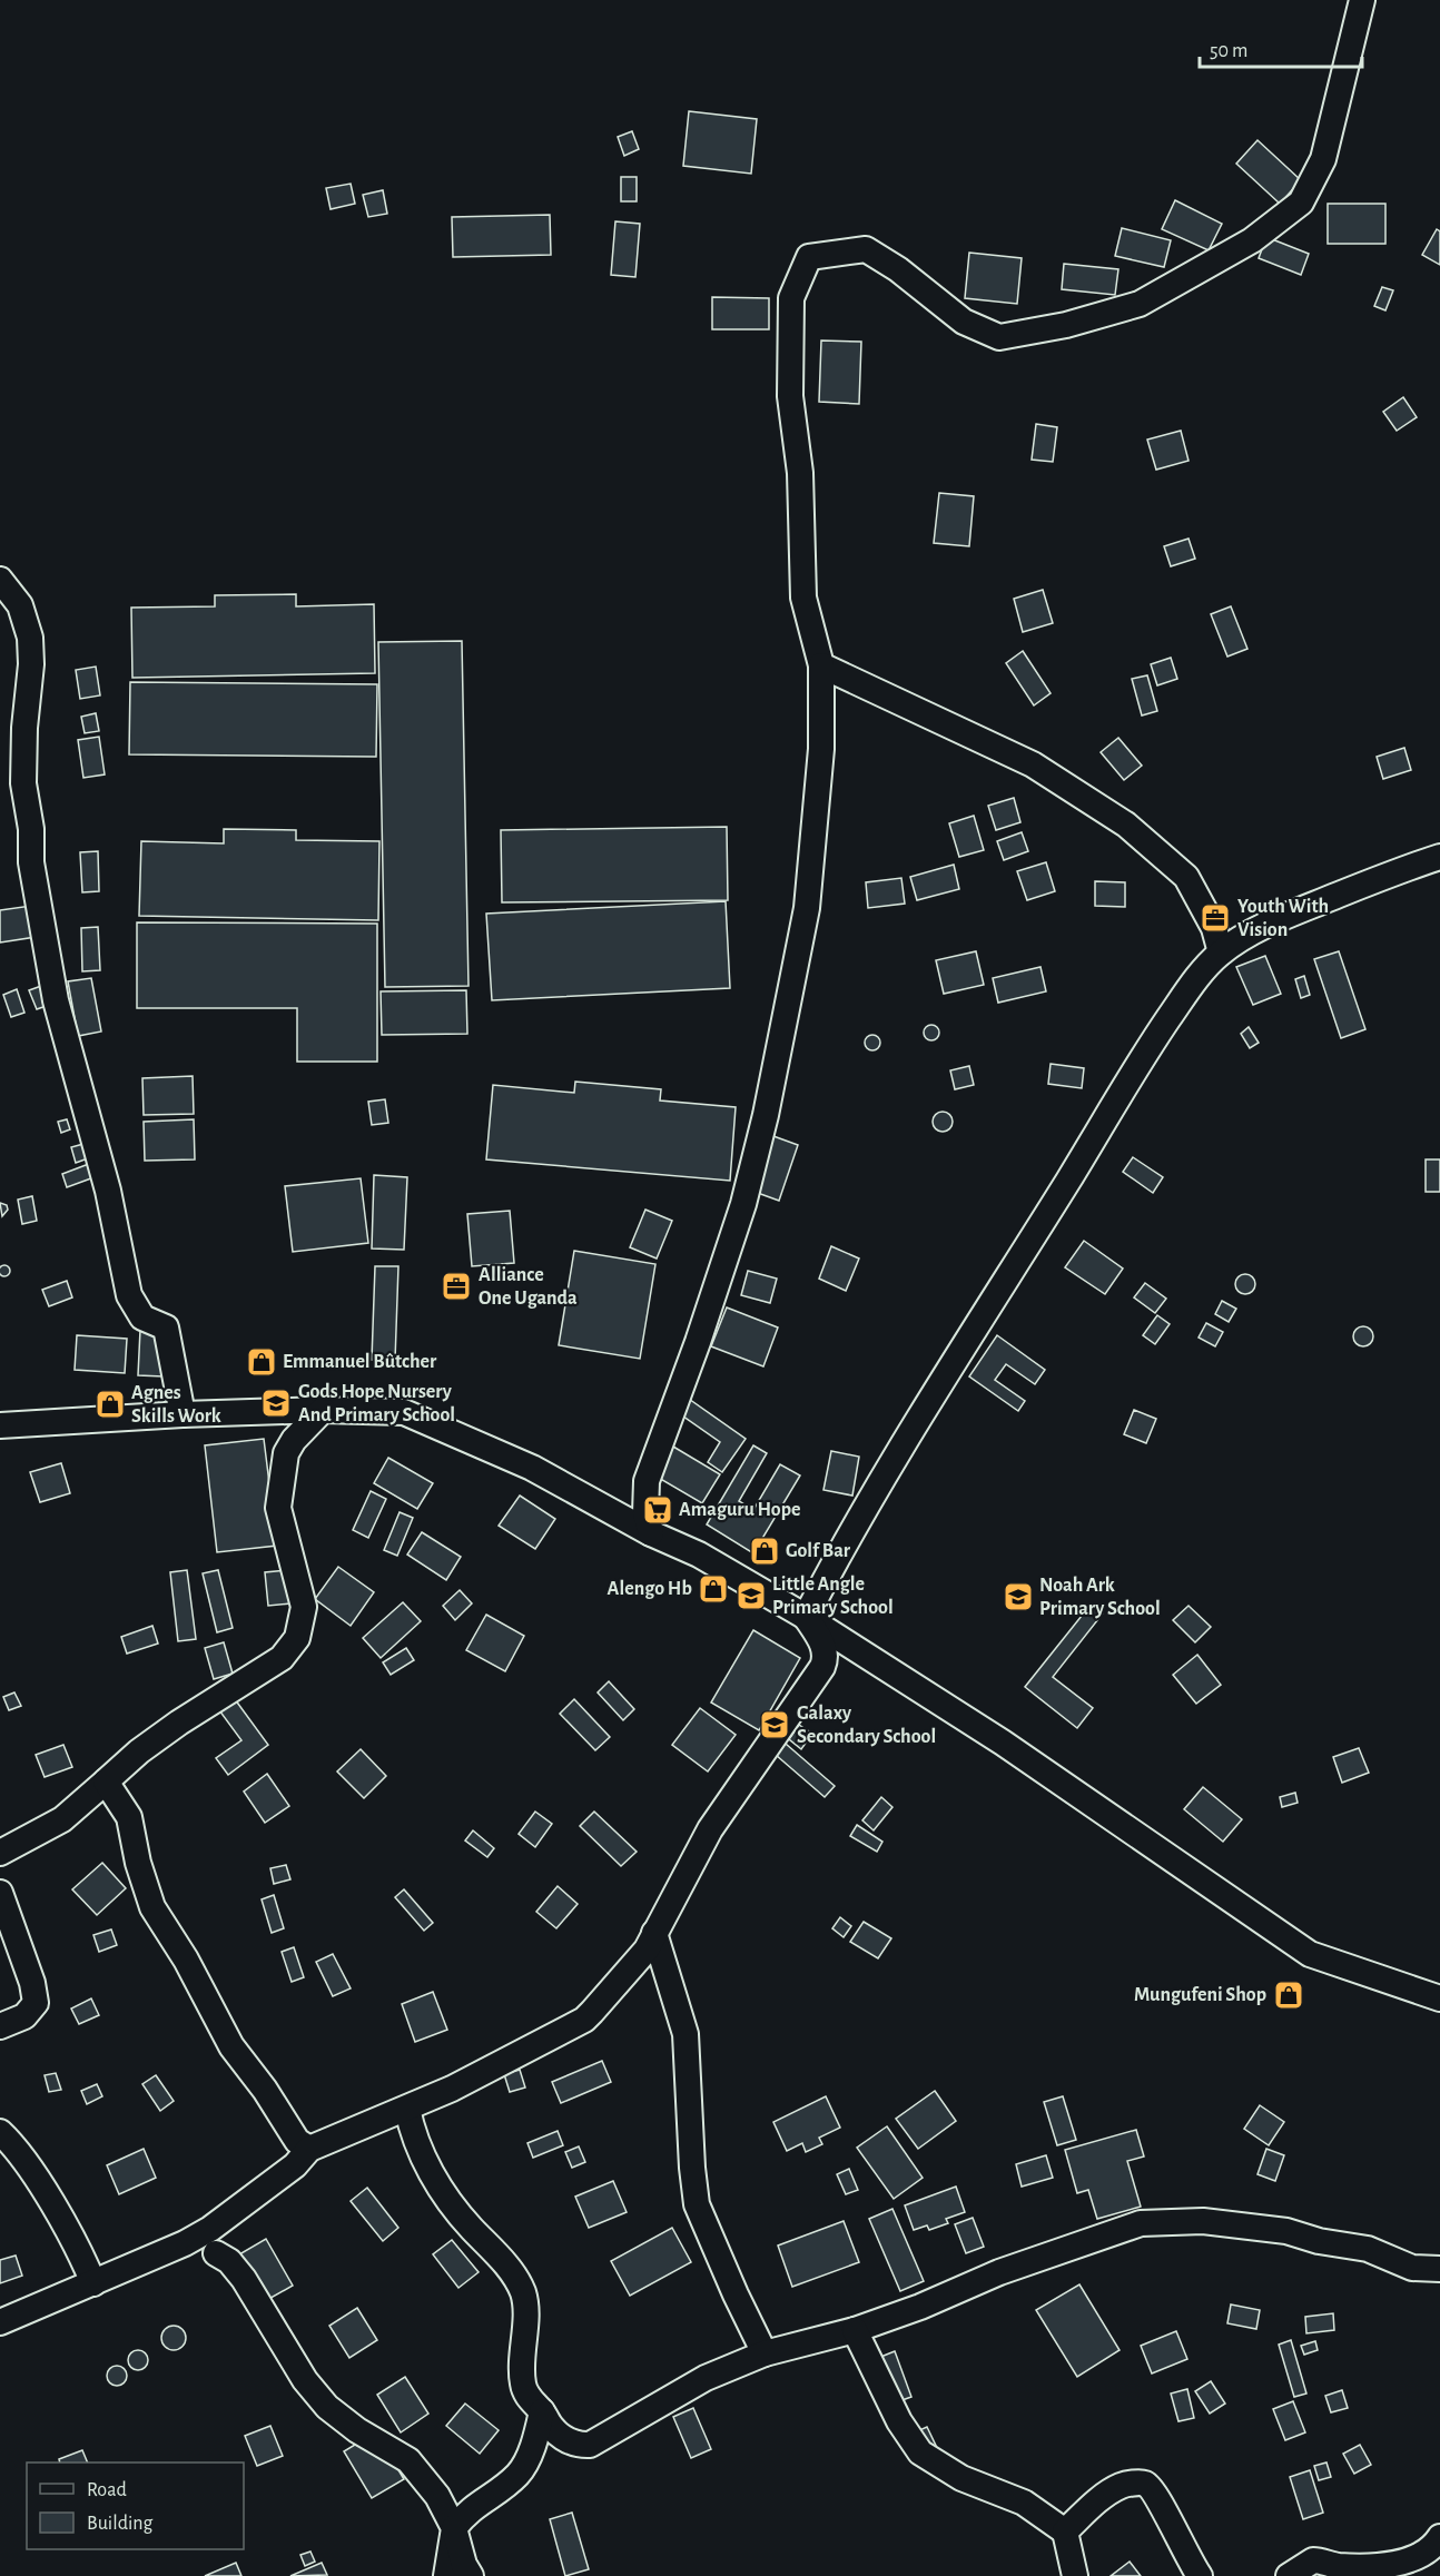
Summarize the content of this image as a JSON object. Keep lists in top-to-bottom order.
{
  "places": {
    "office": ["Youth With Vision", "Alliance One Uganda"],
    "shop": [
      "Emmanuel Bûtcher",
      "Agnes Skills Work",
      "Golf Bar",
      "Alengo Hb",
      "Mungufeni Shop"
    ],
    "school or university": [
      "Gods Hope Nursery And Primary School",
      "Little Angle Primary School",
      "Noah Ark Primary School",
      "Galaxy Secondary School"
    ],
    "supermarket": ["Amaguru Hope"]
  },
  "legend": ["Road", "Building"],
  "scale_bar": "50 m"
}
